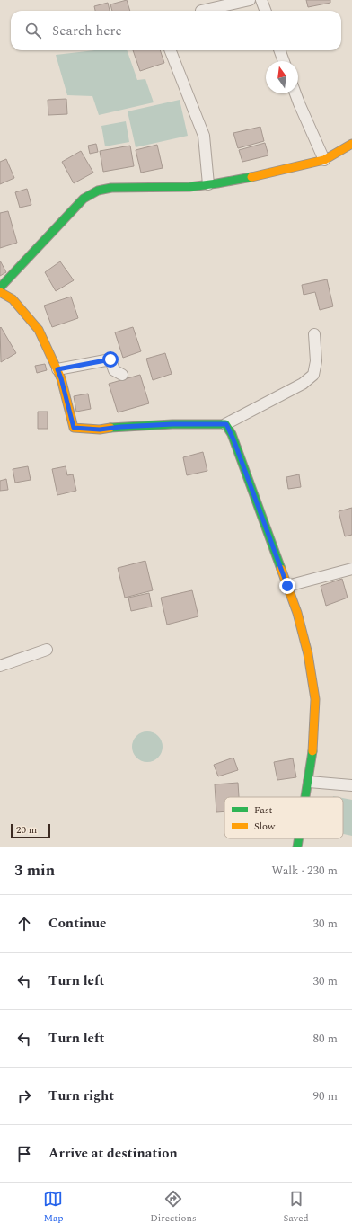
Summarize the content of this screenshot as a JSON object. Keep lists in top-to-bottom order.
{
  "legend": ["Fast", "Slow"],
  "scale_bar": "20 m",
  "north": "top",
  "page": {
    "search": "Search here",
    "scale": "20 m",
    "heading": ["3 min", "Walk · 230 m"],
    "list": [
      ["Continue", "30 m"],
      ["Turn left", "30 m"],
      ["Turn left", "80 m"],
      ["Turn right", "90 m"],
      "Arrive at destination"
    ],
    "nav": ["Map", "Directions", "Saved"]
  }
}
